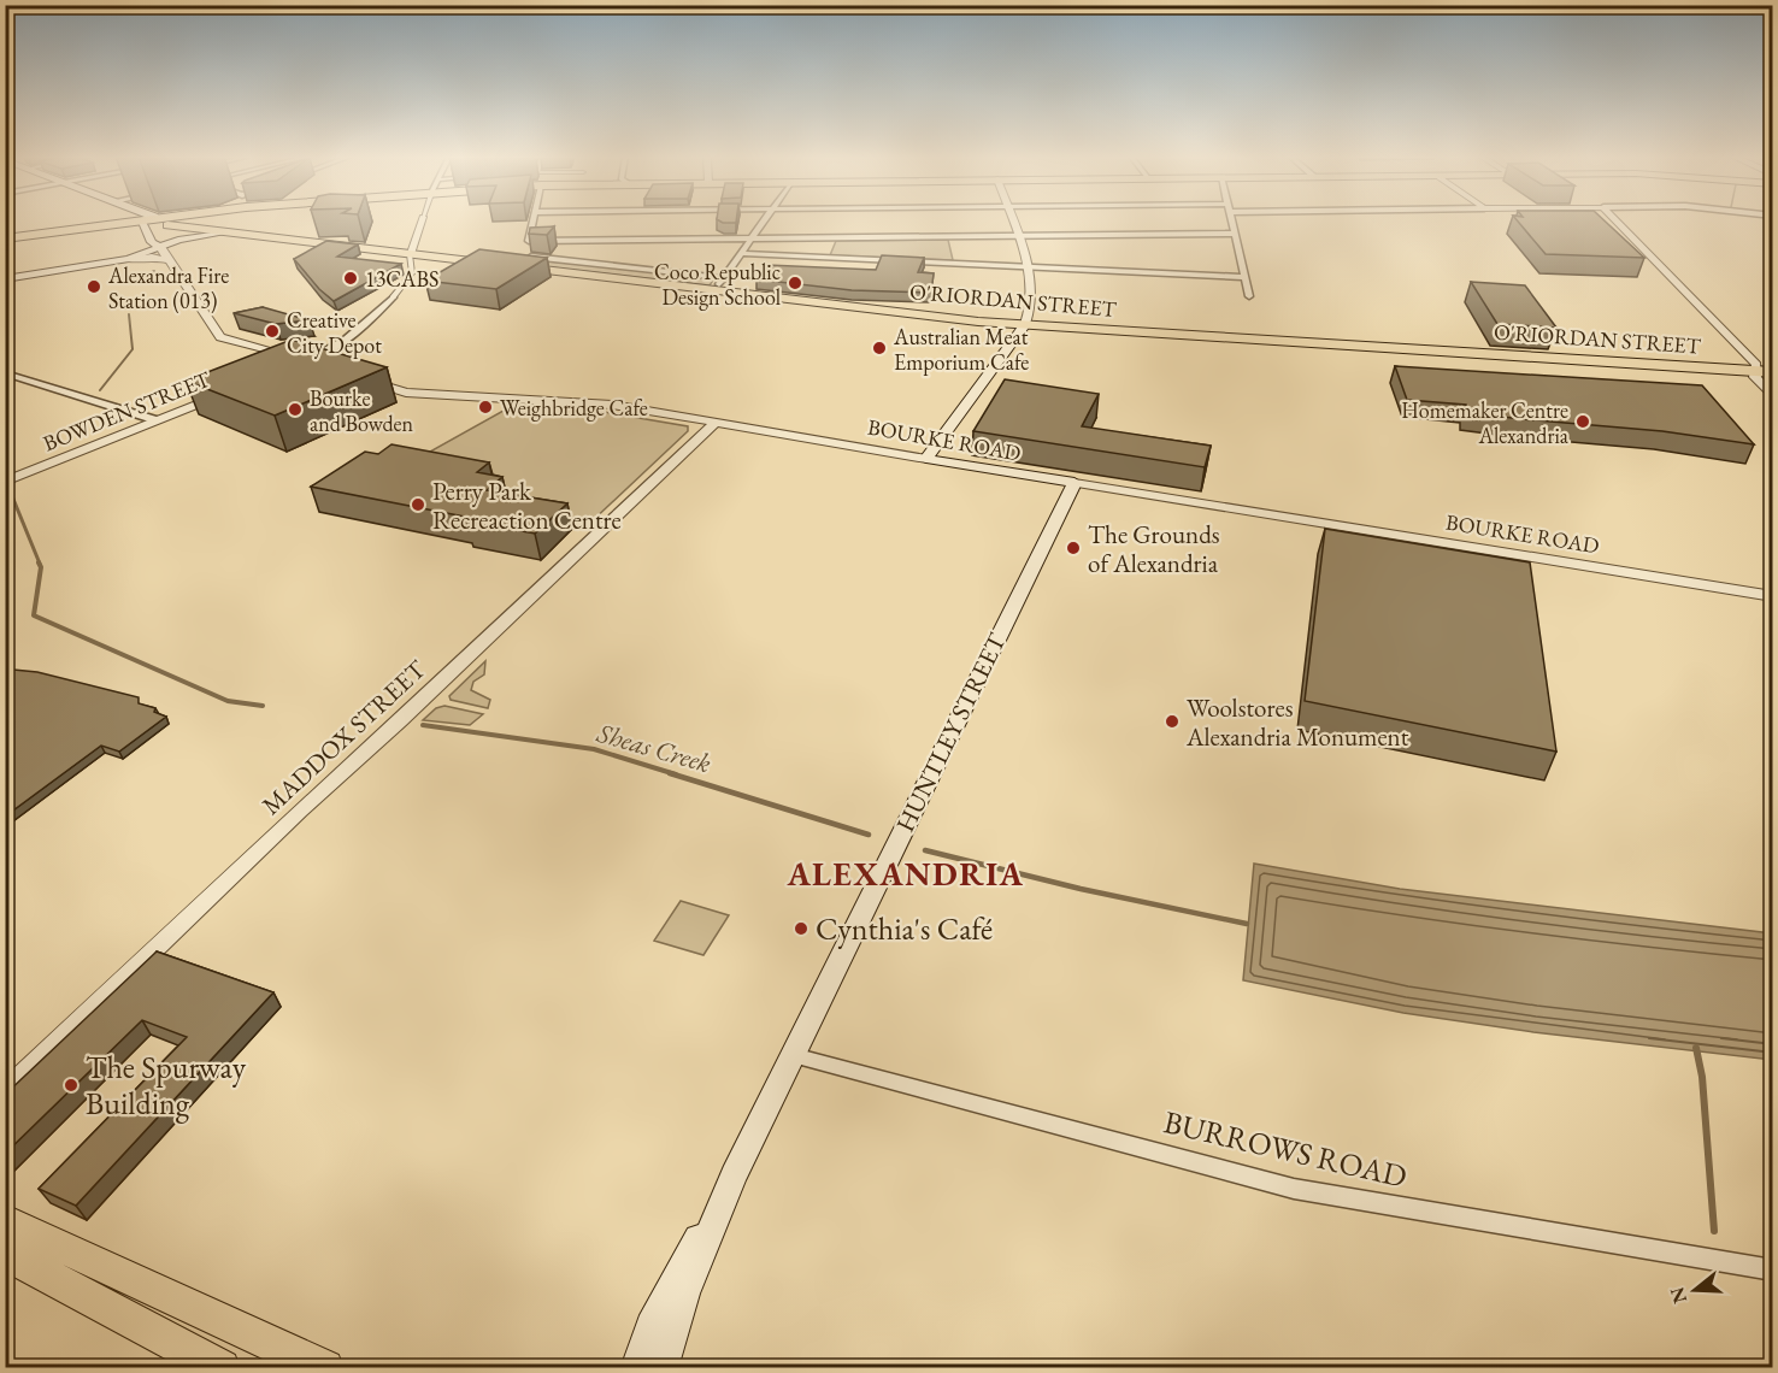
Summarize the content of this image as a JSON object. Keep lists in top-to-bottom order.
{
  "streets": {
    "main road": ["O'RIORDAN STREET", "BOURKE ROAD", "HUNTLEY STREET"],
    "street": ["BOWDEN STREET", "MADDOX STREET", "BURROWS ROAD"]
  },
  "crossings": [
    ["BOURKE ROAD", "HUNTLEY STREET"],
    ["BOURKE ROAD", "MADDOX STREET"],
    ["HUNTLEY STREET", "BURROWS ROAD"]
  ],
  "districts": ["ALEXANDRIA"],
  "water": ["Sheas Creek"],
  "places": [
    "13CABS",
    "Coco Republic Design School",
    "Alexandra Fire Station (013)",
    "Creative City Depot",
    "Australian Meat Emporium Cafe",
    "Weighbridge Cafe",
    "Bourke and Bowden",
    "Homemaker Centre Alexandria",
    "Perry Park Recreaction Centre",
    "The Grounds of Alexandria",
    "Woolstores Alexandria Monument",
    "Cynthia's Café",
    "The Spurway Building"
  ],
  "north": "left"
}
